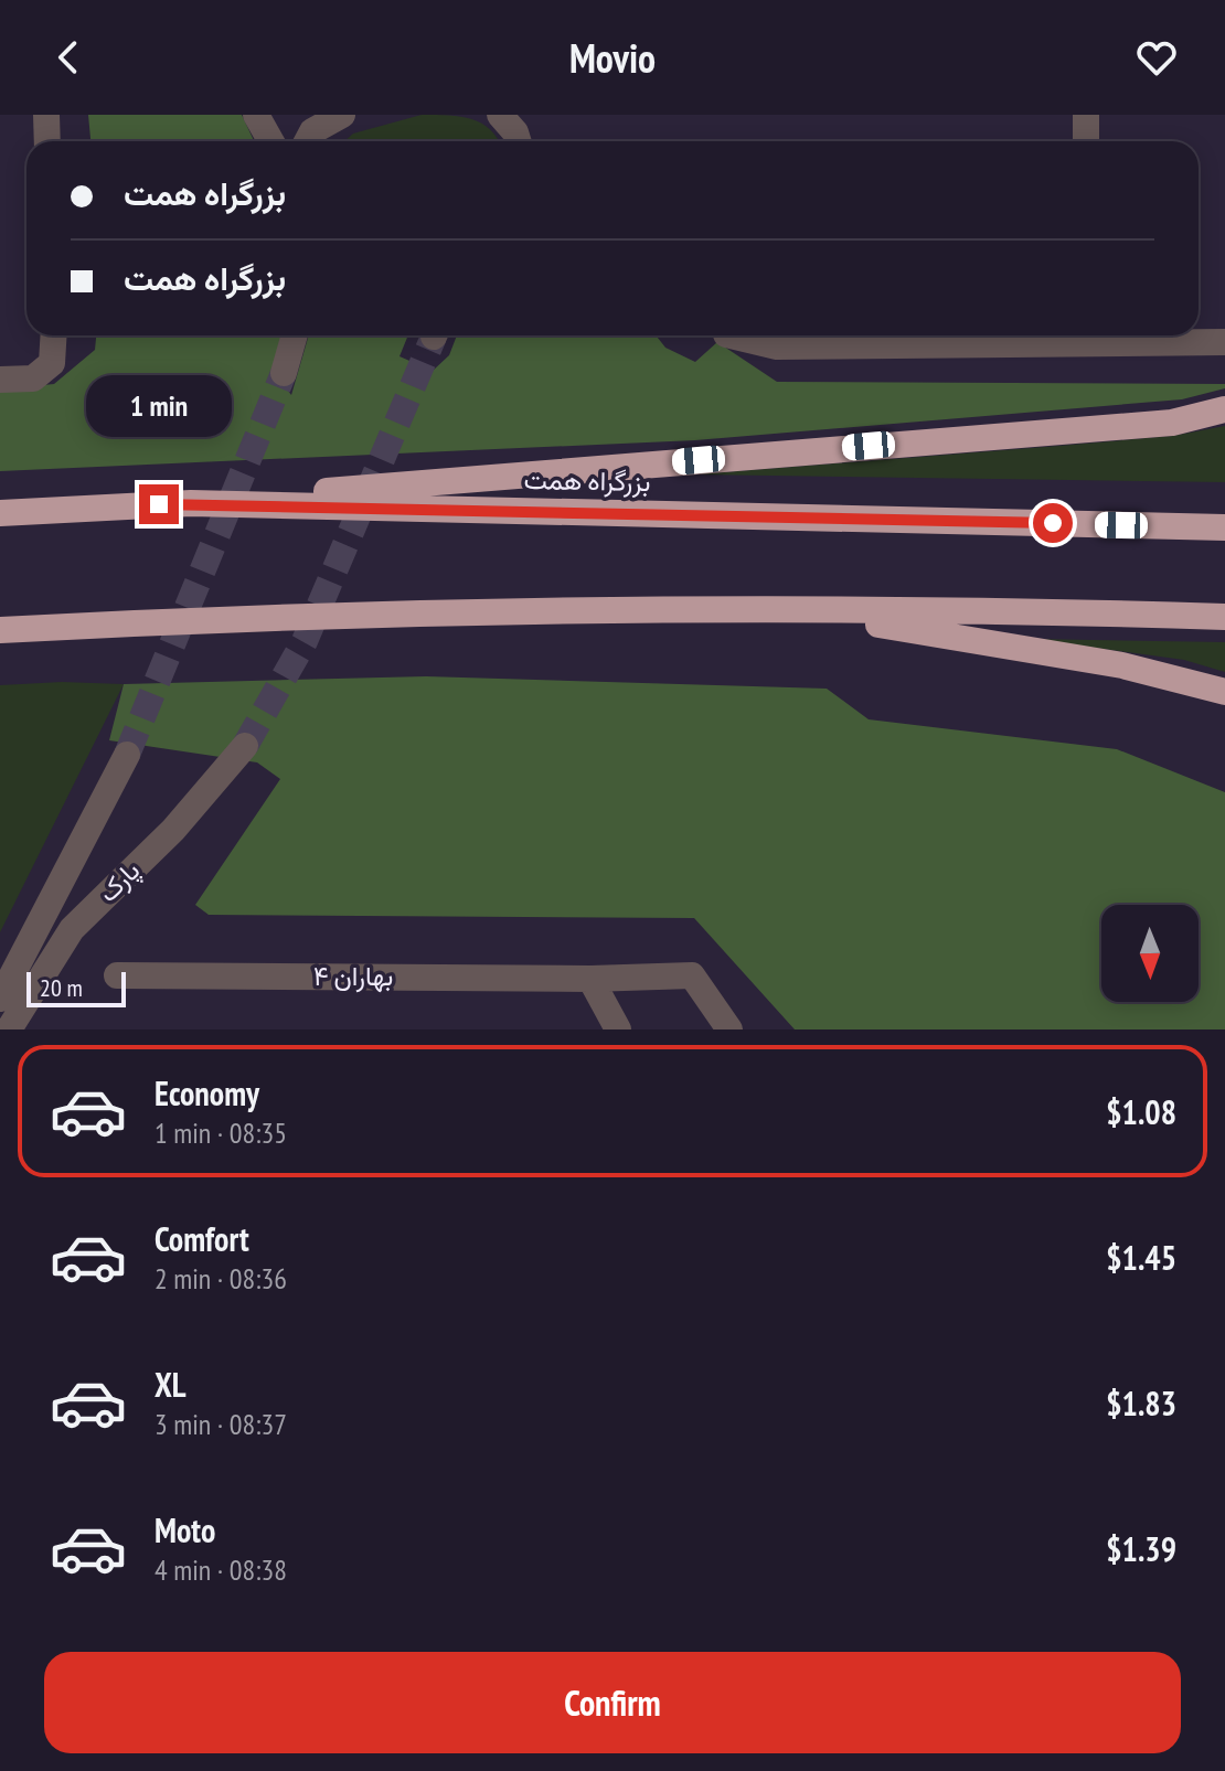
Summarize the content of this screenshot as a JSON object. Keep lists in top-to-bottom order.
{
  "streets": {
    "highway": ["بزرگراه همت"],
    "street": ["پارک", "بهاران ۴"]
  },
  "scale_bar": "20 m",
  "north": "bottom",
  "page": {
    "header": "Movio",
    "banner": ["بزرگراه همت", "بزرگراه همت"],
    "bubble": "1 min",
    "scale": "20 m",
    "list": [
      {
        "name": "Economy",
        "note": "1 min · 08:35",
        "value": "$1.08"
      },
      {
        "name": "Comfort",
        "note": "2 min · 08:36",
        "value": "$1.45"
      },
      {
        "name": "XL",
        "note": "3 min · 08:37",
        "value": "$1.83"
      },
      {
        "name": "Moto",
        "note": "4 min · 08:38",
        "value": "$1.39"
      }
    ],
    "buttons": "Confirm"
  }
}
